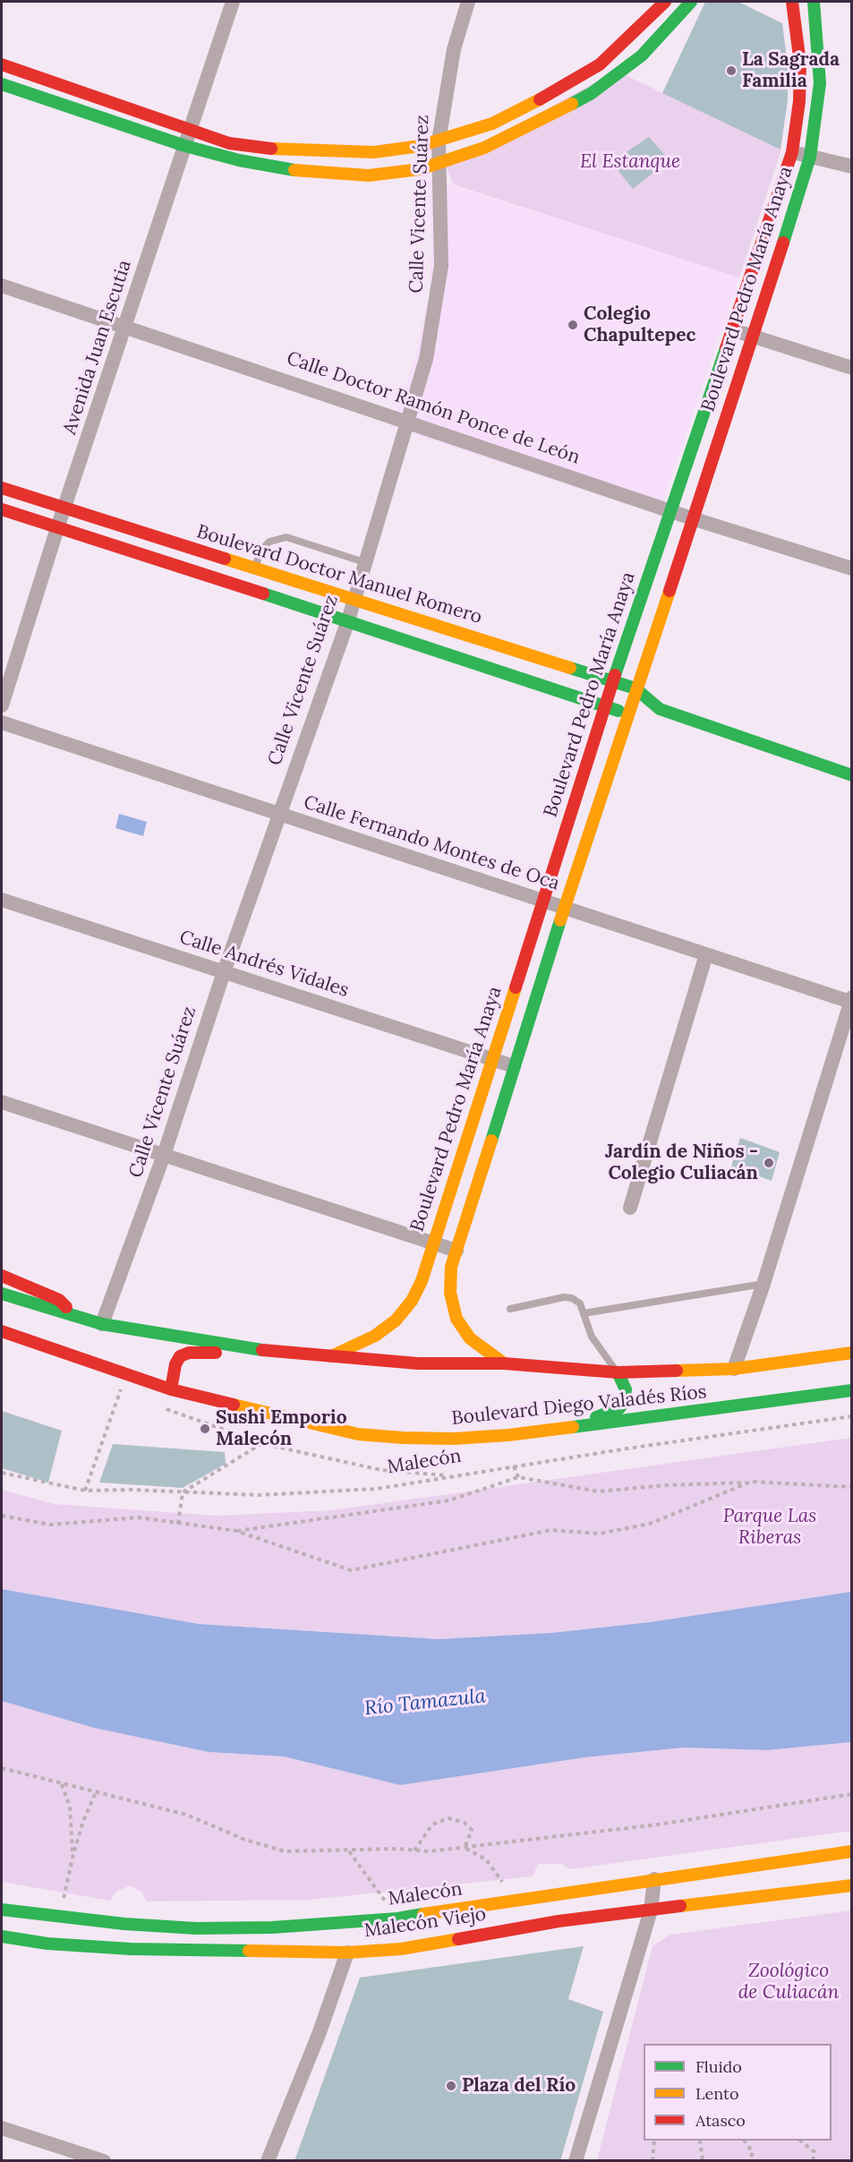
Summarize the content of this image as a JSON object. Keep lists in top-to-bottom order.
{
  "streets": {
    "street": [
      "Calle Vicente Suárez",
      "Boulevard Pedro María Anaya",
      "Avenida Juan Escutia",
      "Calle Doctor Ramón Ponce de León",
      "Boulevard Doctor Manuel Romero",
      "Calle Fernando Montes de Oca",
      "Calle Andrés Vidales",
      "Boulevard Diego Valadés Ríos",
      "Malecón",
      "Malecón Viejo"
    ]
  },
  "crossings": [
    ["Calle Vicente Suárez", "Calle Doctor Ramón Ponce de León"],
    ["Calle Vicente Suárez", "Boulevard Doctor Manuel Romero"],
    ["Calle Vicente Suárez", "Calle Fernando Montes de Oca"],
    ["Calle Vicente Suárez", "Calle Andrés Vidales"],
    ["Calle Vicente Suárez", "Boulevard Diego Valadés Ríos"],
    ["Boulevard Pedro María Anaya", "Calle Doctor Ramón Ponce de León"],
    ["Boulevard Pedro María Anaya", "Boulevard Doctor Manuel Romero"],
    ["Boulevard Pedro María Anaya", "Calle Fernando Montes de Oca"],
    ["Boulevard Pedro María Anaya", "Calle Andrés Vidales"],
    ["Boulevard Pedro María Anaya", "Boulevard Diego Valadés Ríos"],
    ["Avenida Juan Escutia", "Calle Doctor Ramón Ponce de León"],
    ["Avenida Juan Escutia", "Boulevard Doctor Manuel Romero"]
  ],
  "water": ["Río Tamazula"],
  "parks": ["El Estanque", "Parque Las Riberas", "Zoológico de Culiacán"],
  "places": [
    "La Sagrada Familia",
    "Colegio Chapultepec",
    "Jardín de Niños - Colegio Culiacán",
    "Sushi Emporio Malecón",
    "Plaza del Río"
  ],
  "legend": ["Fluido", "Lento", "Atasco"]
}
